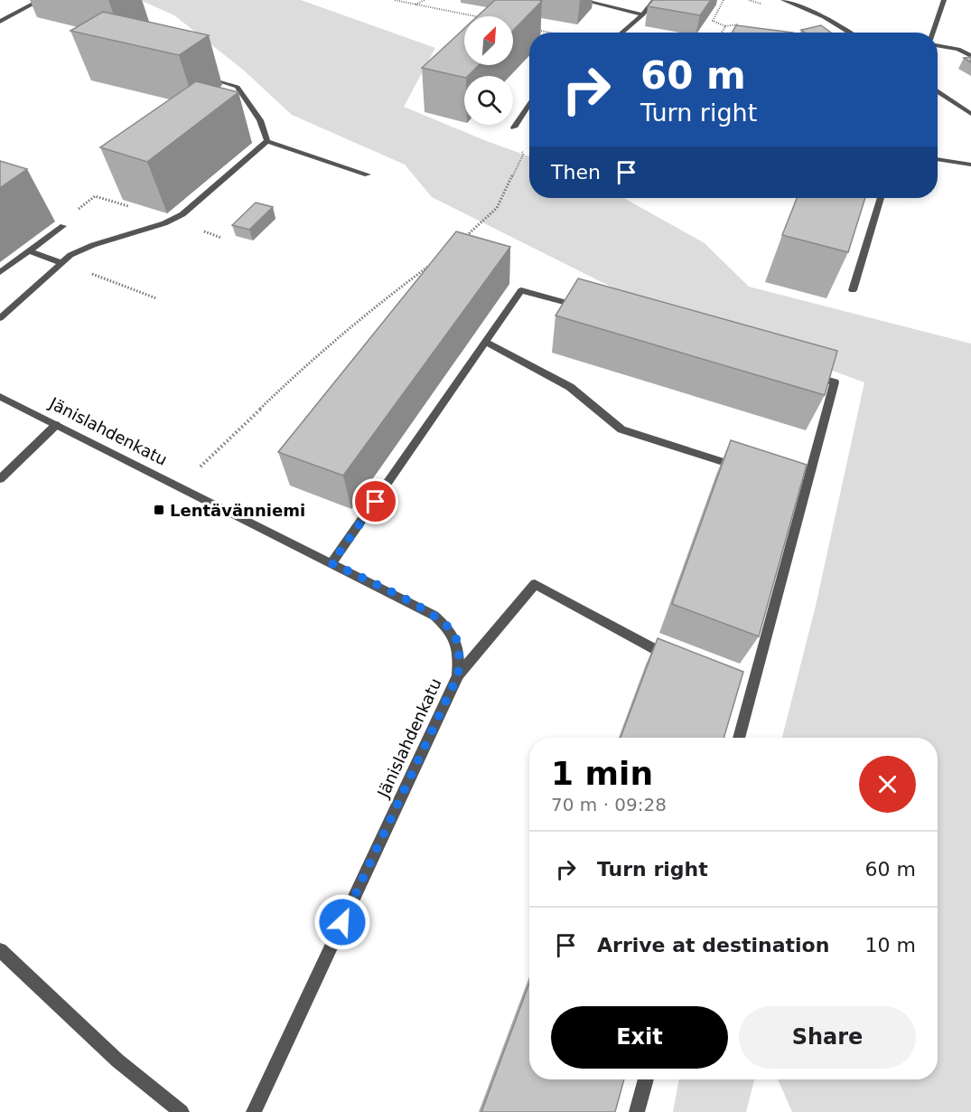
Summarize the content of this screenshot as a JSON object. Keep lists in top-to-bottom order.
{
  "streets": {
    "street": ["Jänislahdenkatu"]
  },
  "places": {
    "transit": ["Lentävänniemi"]
  },
  "north": "top right",
  "page": {
    "turn": ["60 m", "Turn right"],
    "then": "Then",
    "heading": ["1 min", "70 m · 09:28"],
    "list": [
      {
        "name": "Turn right",
        "value": "60 m"
      },
      {
        "name": "Arrive at destination",
        "value": "10 m"
      }
    ],
    "buttons": ["Exit", "Share"]
  }
}
